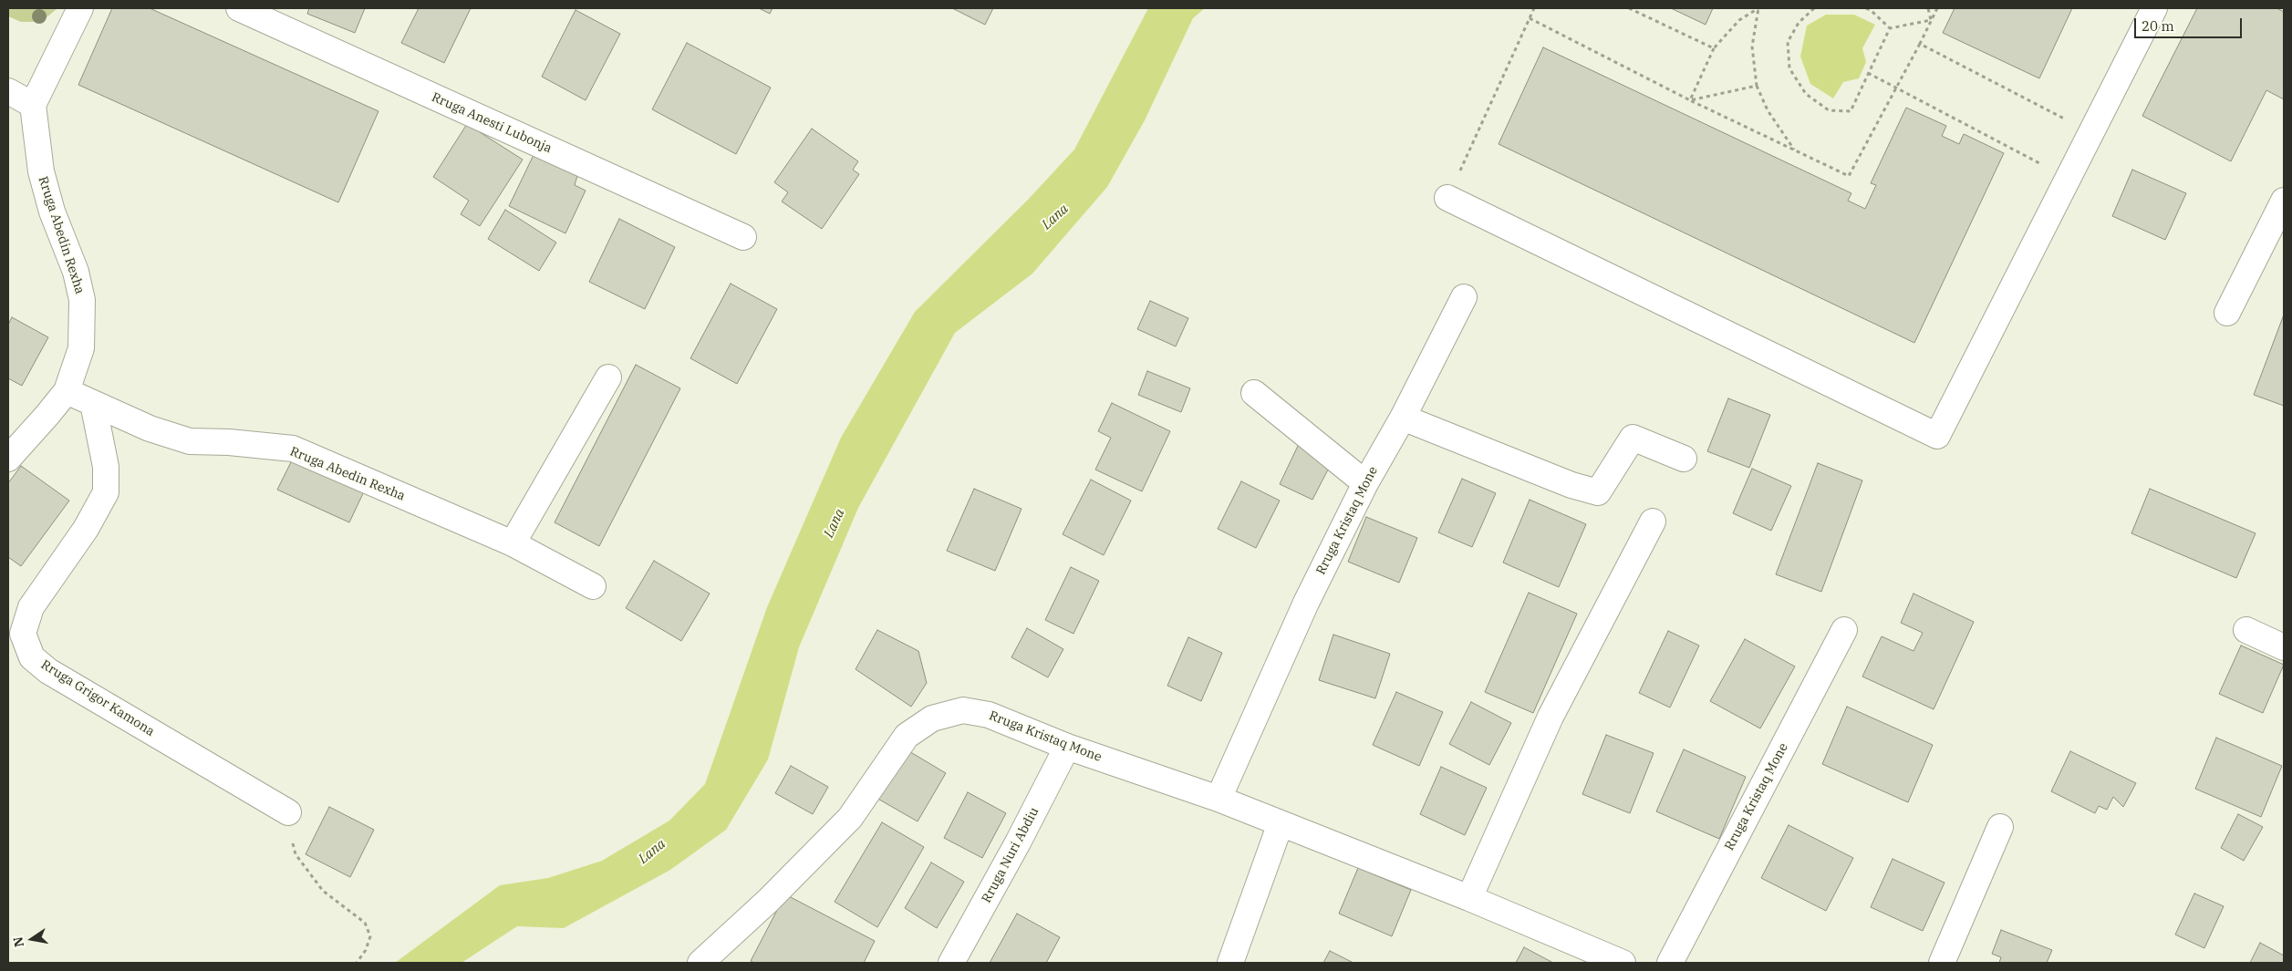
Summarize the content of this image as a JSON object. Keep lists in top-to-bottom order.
{
  "streets": {
    "street": [
      "Rruga Anesti Lubonja",
      "Rruga Abedin Rexha",
      "Rruga Kristaq Mone",
      "Rruga Grigor Kamona",
      "Rruga Nuri Abdiu"
    ]
  },
  "crossings": [
    ["Rruga Abedin Rexha", "Rruga Grigor Kamona"],
    ["Rruga Kristaq Mone", "Rruga Nuri Abdiu"]
  ],
  "water": ["Lana"],
  "scale_bar": "20 m",
  "north": "left"
}
